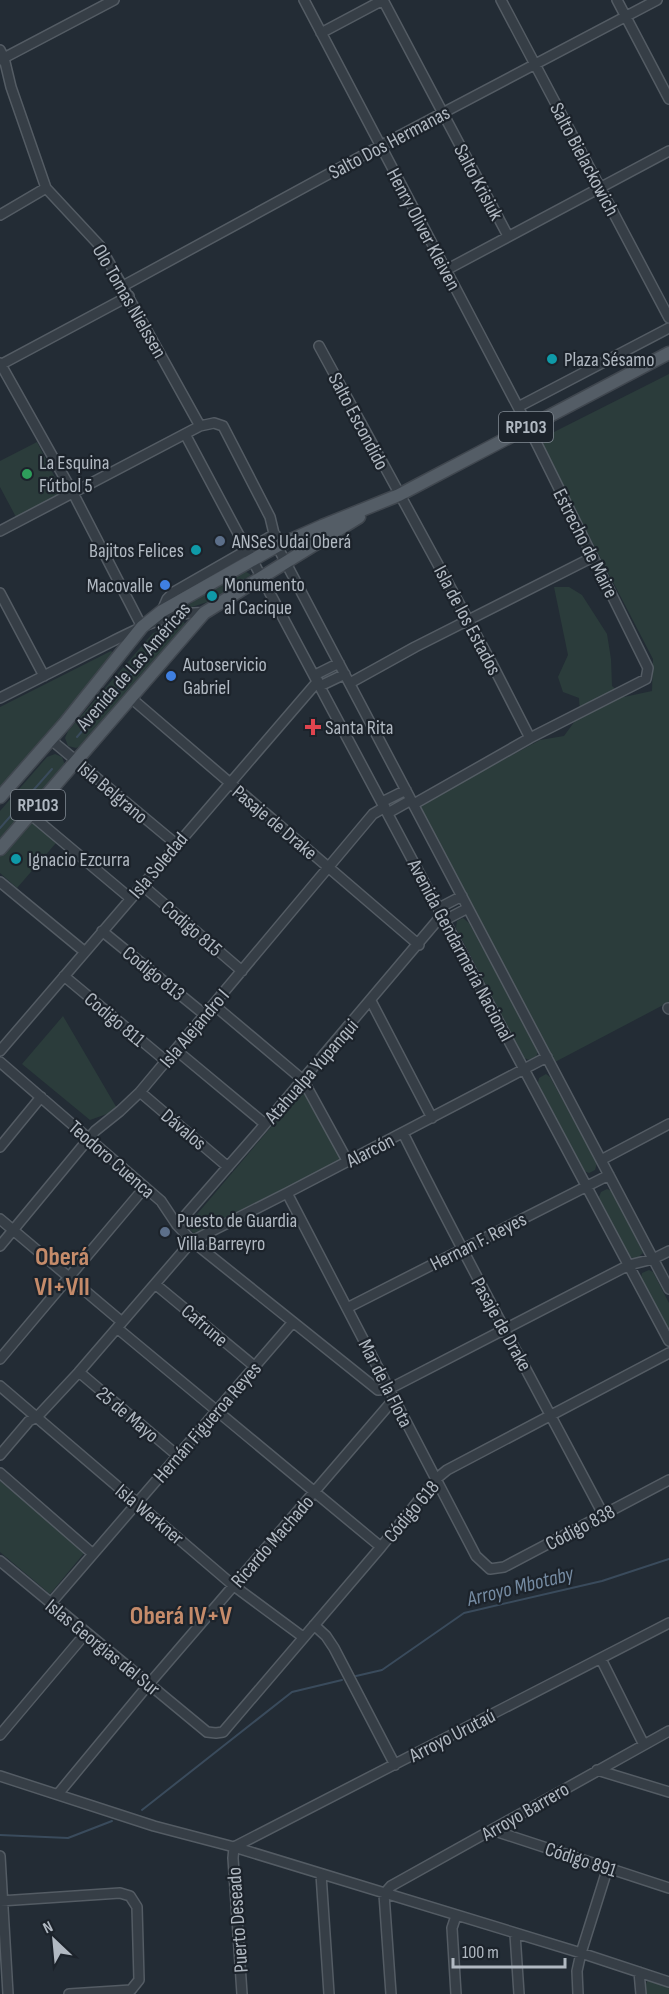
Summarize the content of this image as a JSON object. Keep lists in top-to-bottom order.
{
  "streets": {
    "main road": ["RP103", "Avenida de Las Américas"],
    "street": [
      "Salto Dos Hermanas",
      "Salto Bielackowich",
      "Salto Krisiuk",
      "Henry Oliver Kleiven",
      "Olo Tomas Nielssen",
      "Salto Escondido",
      "Estrecho de Maire",
      "Isla de los Estados",
      "Isla Belgrano",
      "Pasaje de Drake",
      "Isla Soledad",
      "Codigo 815",
      "Avenida Gendarmería Nacional",
      "Codigo 813",
      "Codigo 811",
      "Isla Alejandro I",
      "Atahualpa Yupanqui",
      "Dávalos",
      "Alarcón",
      "Teodoro Cuenca",
      "Hernan F. Reyes",
      "Cafrune",
      "Mar de la Flota",
      "25 de Mayo",
      "Hernán Figueroa Reyes",
      "Código 618",
      "Isla Werkner",
      "Código 838",
      "Ricardo Machado",
      "Islas Georgias del Sur",
      "Arroyo Urutaú",
      "Arroyo Barrero",
      "Código 891",
      "Puerto Deseado"
    ]
  },
  "crossings": [
    ["Salto Dos Hermanas", "Salto Bielackowich"],
    ["Salto Dos Hermanas", "Salto Krisiuk"],
    ["Salto Dos Hermanas", "Henry Oliver Kleiven"],
    ["Salto Dos Hermanas", "Olo Tomas Nielssen"],
    ["Henry Oliver Kleiven", "Estrecho de Maire"],
    ["Henry Oliver Kleiven", "Avenida de Las Américas"],
    ["Salto Escondido", "Isla de los Estados"],
    ["Salto Escondido", "Avenida de Las Américas"],
    ["Estrecho de Maire", "Isla de los Estados"],
    ["Estrecho de Maire", "Avenida de Las Américas"],
    ["Isla de los Estados", "Avenida de Las Américas"],
    ["Avenida de Las Américas", "Isla Belgrano"],
    ["Avenida de Las Américas", "Pasaje de Drake"],
    ["Avenida de Las Américas", "Avenida Gendarmería Nacional"],
    ["Isla Belgrano", "Isla Soledad"],
    ["Pasaje de Drake", "Isla Soledad"],
    ["Pasaje de Drake", "Isla Alejandro I"],
    ["Pasaje de Drake", "Atahualpa Yupanqui"],
    ["Pasaje de Drake", "Alarcón"],
    ["Pasaje de Drake", "Hernan F. Reyes"],
    ["Pasaje de Drake", "Código 618"],
    ["Pasaje de Drake", "Código 838"],
    ["Isla Soledad", "Codigo 815"],
    ["Isla Soledad", "Avenida Gendarmería Nacional"],
    ["Isla Soledad", "Codigo 813"],
    ["Isla Soledad", "Codigo 811"],
    ["Codigo 815", "Isla Alejandro I"],
    ["Avenida Gendarmería Nacional", "Isla Alejandro I"],
    ["Avenida Gendarmería Nacional", "Atahualpa Yupanqui"],
    ["Avenida Gendarmería Nacional", "Alarcón"],
    ["Avenida Gendarmería Nacional", "Hernan F. Reyes"],
    ["Codigo 813", "Isla Alejandro I"],
    ["Codigo 811", "Isla Alejandro I"],
    ["Isla Alejandro I", "Dávalos"],
    ["Isla Alejandro I", "Teodoro Cuenca"],
    ["Atahualpa Yupanqui", "Dávalos"],
    ["Atahualpa Yupanqui", "Teodoro Cuenca"],
    ["Alarcón", "Teodoro Cuenca"],
    ["Alarcón", "Mar de la Flota"],
    ["Teodoro Cuenca", "Mar de la Flota"],
    ["Teodoro Cuenca", "Hernán Figueroa Reyes"],
    ["Hernan F. Reyes", "Mar de la Flota"],
    ["Cafrune", "Hernán Figueroa Reyes"],
    ["Mar de la Flota", "Código 618"],
    ["Mar de la Flota", "Código 838"],
    ["Mar de la Flota", "Ricardo Machado"],
    ["25 de Mayo", "Hernán Figueroa Reyes"],
    ["Hernán Figueroa Reyes", "Isla Werkner"],
    ["Hernán Figueroa Reyes", "Islas Georgias del Sur"],
    ["Código 618", "Isla Werkner"],
    ["Código 618", "Islas Georgias del Sur"],
    ["Isla Werkner", "Ricardo Machado"],
    ["Ricardo Machado", "Islas Georgias del Sur"],
    ["Arroyo Urutaú", "Puerto Deseado"],
    ["Arroyo Barrero", "Código 891"]
  ],
  "districts": ["Oberá VI+VII", "Oberá IV+V"],
  "water": ["Arroyo Mbotaby"],
  "places": {
    "other": [
      "Plaza Sésamo",
      "La Esquina Fútbol 5",
      "ANSeS Udai Oberá",
      "Bajitos Felices",
      "Macovalle",
      "Monumento al Cacique",
      "Autoservicio Gabriel",
      "Ignacio Ezcurra",
      "Puesto de Guardia Villa Barreyro"
    ],
    "health": ["Santa Rita"]
  },
  "scale_bar": "100 m",
  "north": "top left"
}
